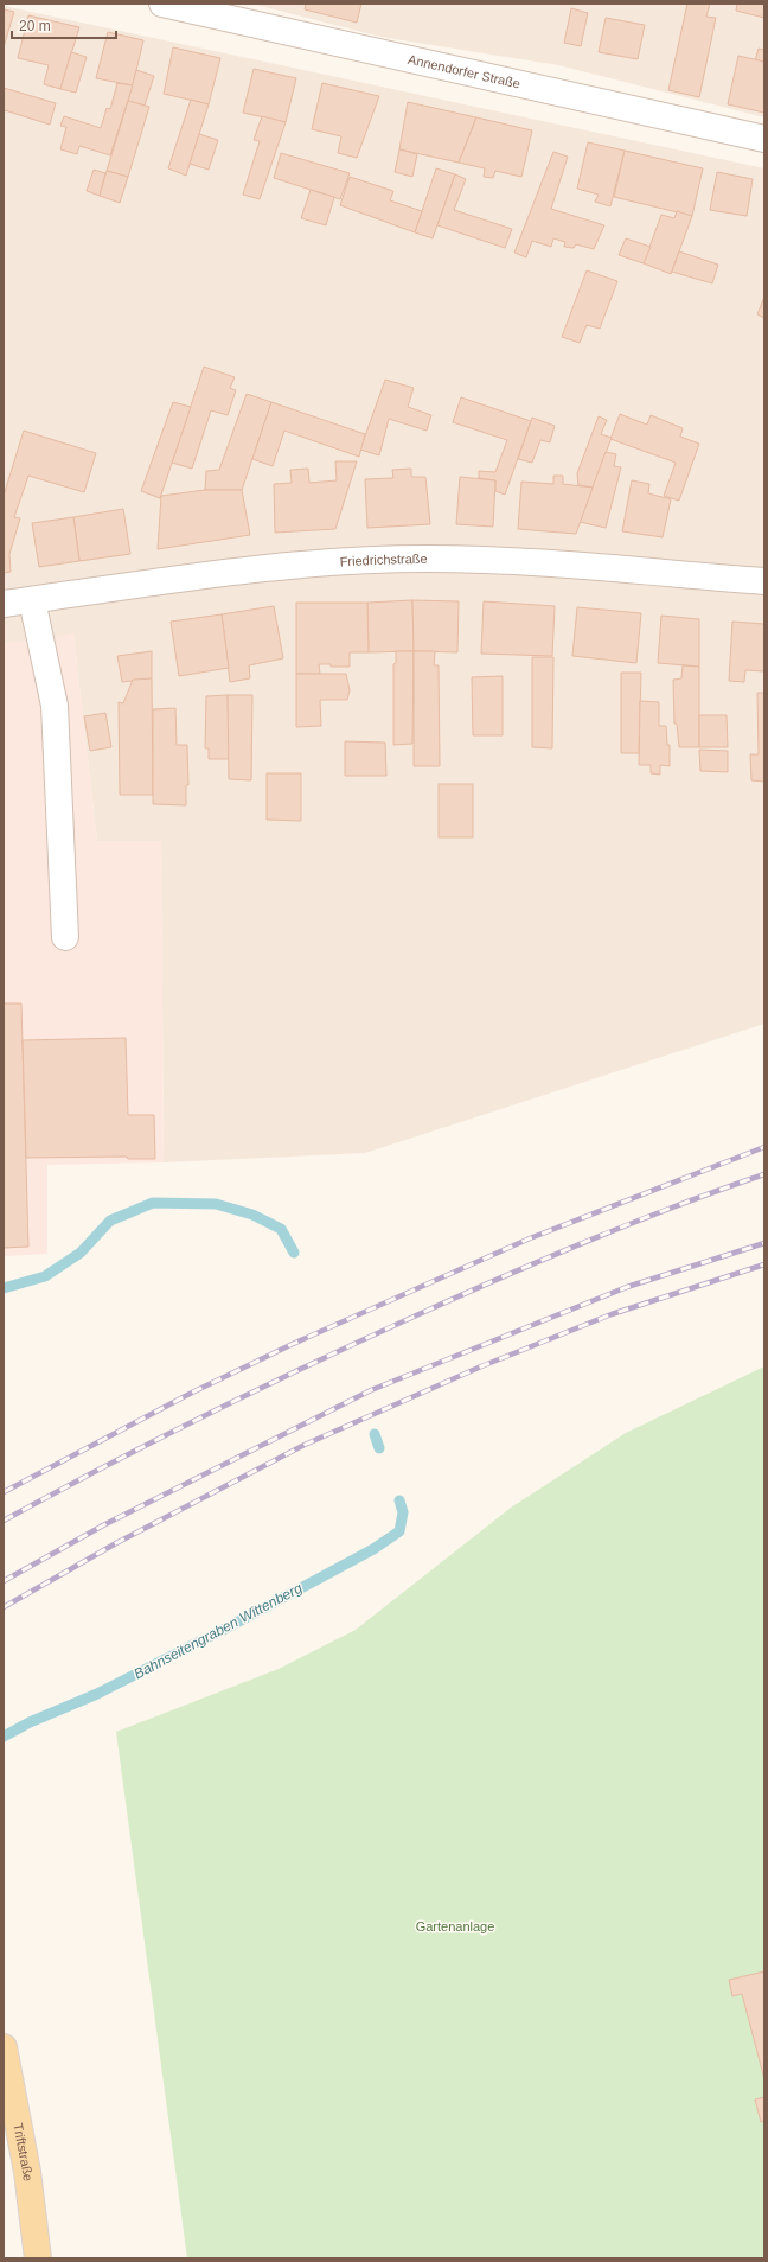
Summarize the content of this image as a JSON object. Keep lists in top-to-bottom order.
{
  "streets": {
    "main road": ["Triftstraße"],
    "street": ["Annendorfer Straße", "Friedrichstraße"]
  },
  "water": ["Bahnseitengraben Wittenberg"],
  "parks": ["Gartenanlage"],
  "scale_bar": "20 m"
}
